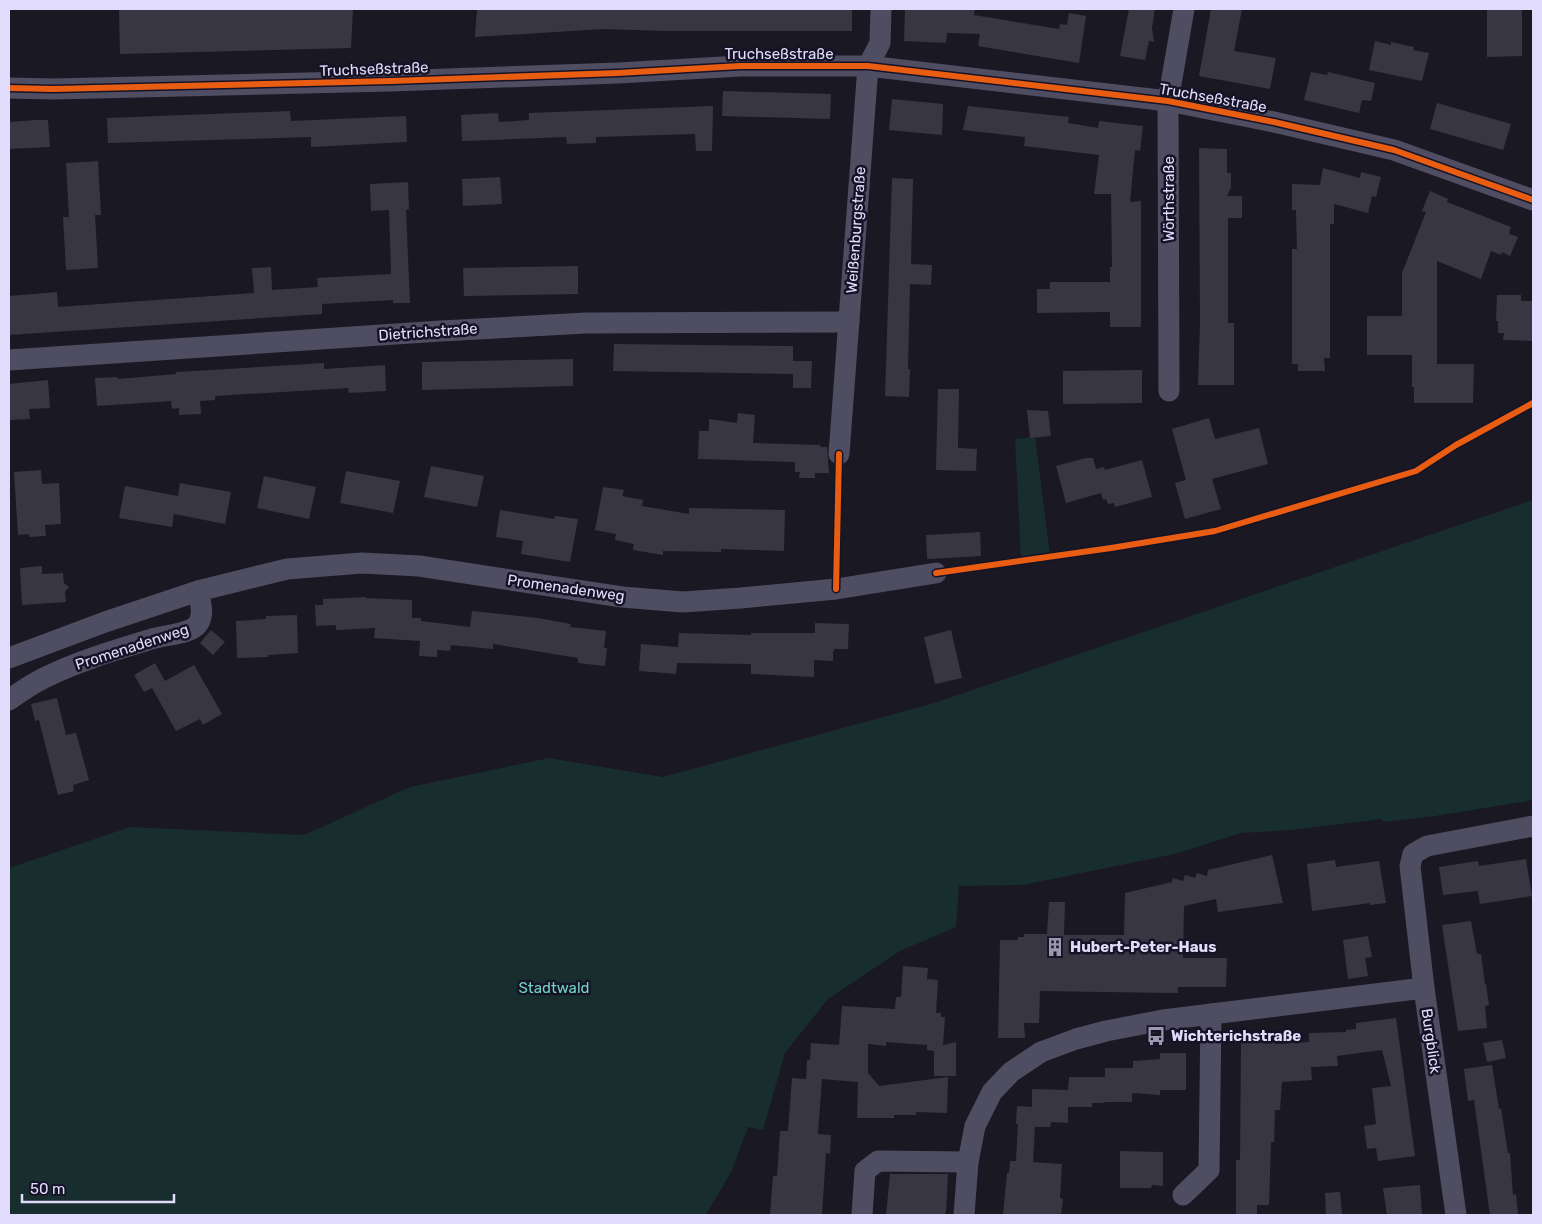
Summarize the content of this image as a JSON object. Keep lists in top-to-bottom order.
{
  "streets": {
    "street": [
      "Truchseßstraße",
      "Wörthstraße",
      "Weißenburgstraße",
      "Dietrichstraße",
      "Promenadenweg",
      "Burgblick"
    ]
  },
  "crossings": [
    ["Truchseßstraße", "Wörthstraße"],
    ["Truchseßstraße", "Weißenburgstraße"],
    ["Weißenburgstraße", "Dietrichstraße"]
  ],
  "parks": ["Stadtwald"],
  "places": {
    "building": ["Hubert-Peter-Haus"],
    "bus stop": ["Wichterichstraße"]
  },
  "scale_bar": "50 m"
}
